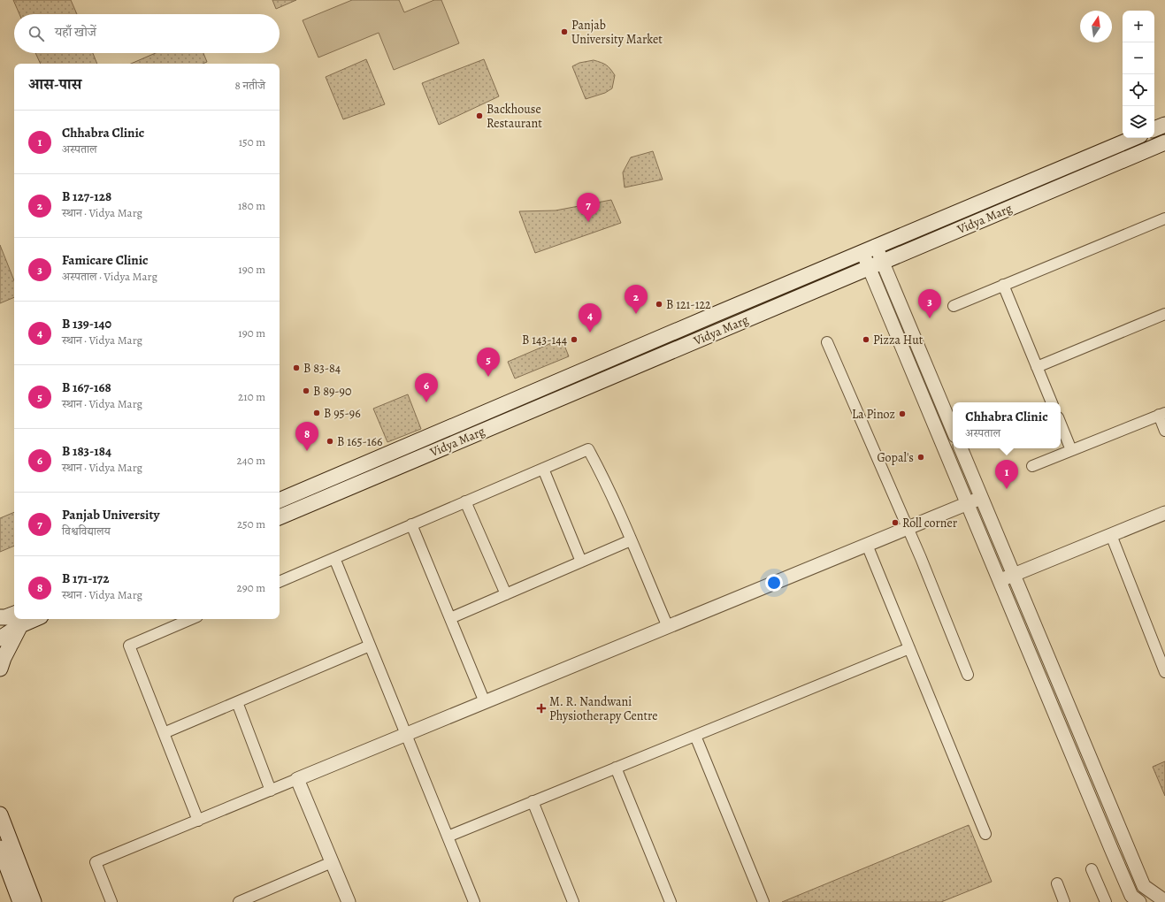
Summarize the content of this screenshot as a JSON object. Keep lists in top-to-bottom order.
{
  "streets": {
    "main road": ["Vidya Marg"]
  },
  "places": {
    "other": [
      "Panjab University Market",
      "Backhouse Restaurant",
      "B 121-122",
      "B 143-144",
      "Pizza Hut",
      "B 83-84",
      "B 89-90",
      "B 95-96",
      "La Pinoz",
      "B 165-166",
      "Gopal's",
      "Roll corner"
    ],
    "health": ["M. R. Nandwani Physiotherapy Centre"]
  },
  "north": "top",
  "page": {
    "map_buttons": ["+", "−"],
    "search": "यहाँ खोजें",
    "heading": ["आस-पास", "8 नतीजे"],
    "list": [
      {
        "mark": "1",
        "name": "Chhabra Clinic",
        "note": "अस्पताल",
        "value": "150 m"
      },
      {
        "mark": "2",
        "name": "B 127-128",
        "note": "स्थान · Vidya Marg",
        "value": "180 m"
      },
      {
        "mark": "3",
        "name": "Famicare Clinic",
        "note": "अस्पताल · Vidya Marg",
        "value": "190 m"
      },
      {
        "mark": "4",
        "name": "B 139-140",
        "note": "स्थान · Vidya Marg",
        "value": "190 m"
      },
      {
        "mark": "5",
        "name": "B 167-168",
        "note": "स्थान · Vidya Marg",
        "value": "210 m"
      },
      {
        "mark": "6",
        "name": "B 183-184",
        "note": "स्थान · Vidya Marg",
        "value": "240 m"
      },
      {
        "mark": "7",
        "name": "Panjab University",
        "note": "विश्वविद्यालय",
        "value": "250 m"
      },
      {
        "mark": "8",
        "name": "B 171-172",
        "note": "स्थान · Vidya Marg",
        "value": "290 m"
      }
    ],
    "pins": [
      "7",
      "2",
      "3",
      "4",
      "5",
      "6",
      "8",
      "1"
    ],
    "popup": ["Chhabra Clinic", "अस्पताल"]
  }
}
